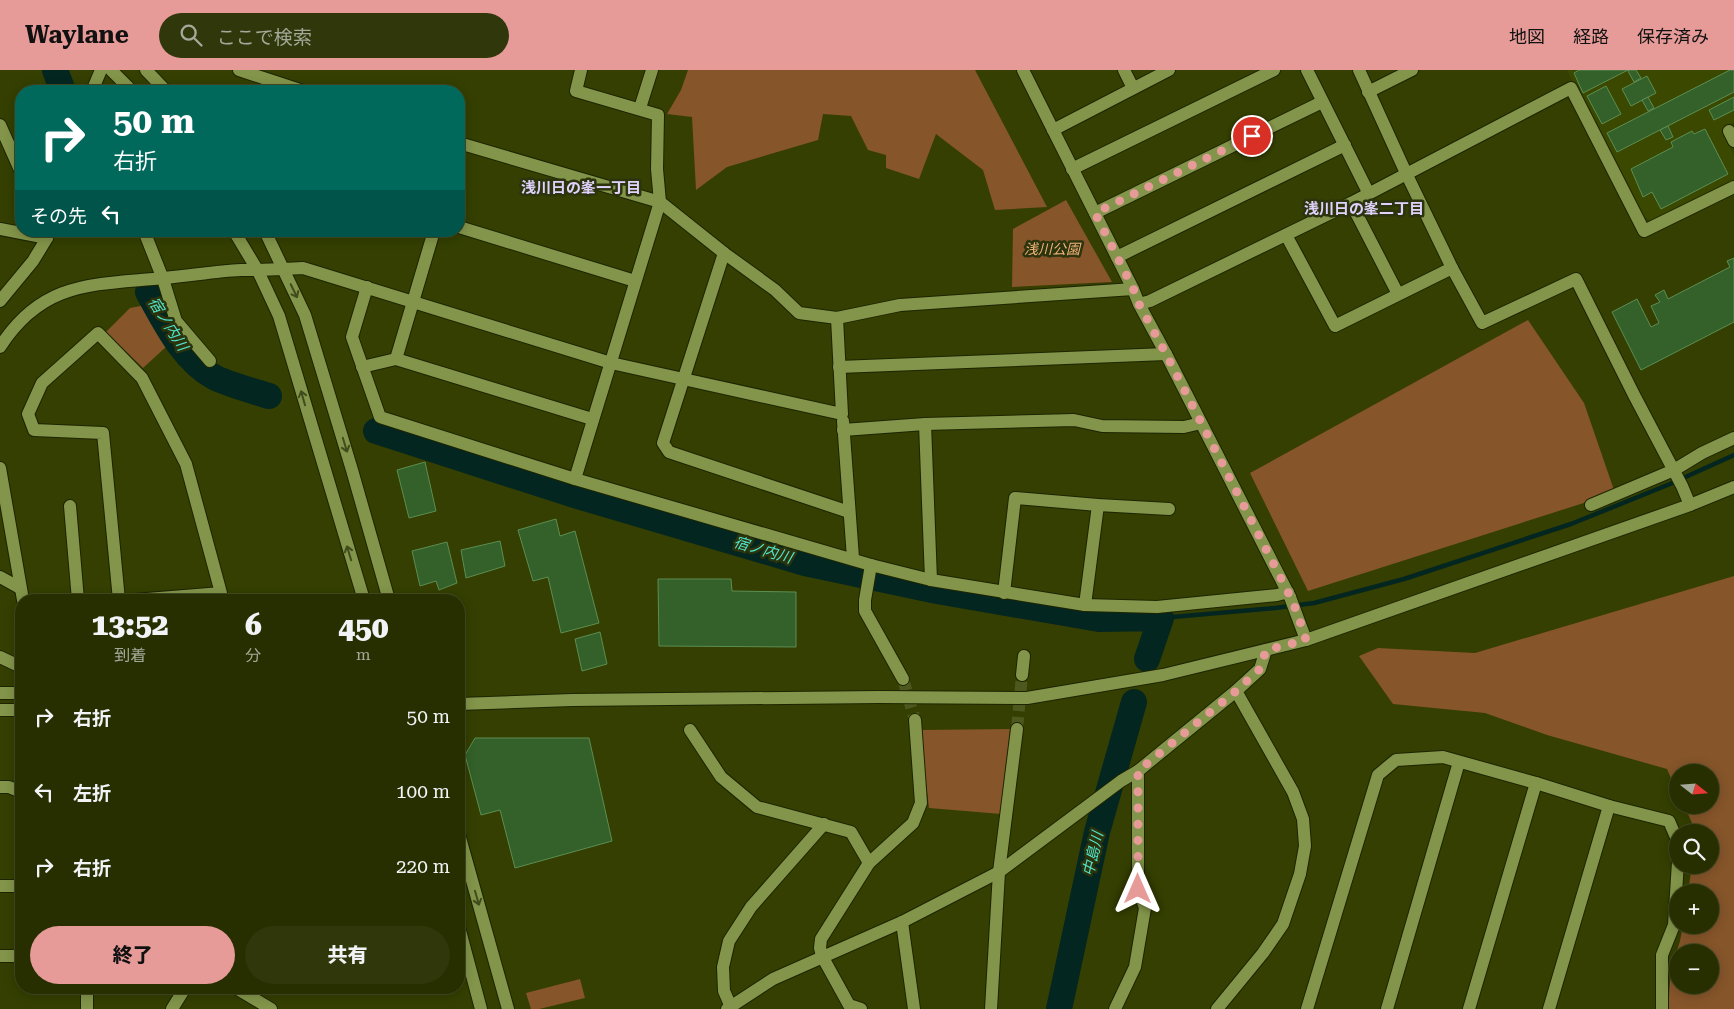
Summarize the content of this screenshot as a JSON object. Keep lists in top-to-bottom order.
{
  "districts": ["浅川日の峯一丁目", "浅川日の峯二丁目"],
  "water": ["宿ノ内川", "中島川"],
  "parks": ["浅川公園"],
  "north": "right",
  "page": {
    "header": "Waylane",
    "search": "ここで検索",
    "nav": ["地図", "経路", "保存済み"],
    "turn": ["50 m", "右折"],
    "then": "その先",
    "eta": [
      "13:52",
      "到着",
      "6",
      "分",
      "450",
      "m"
    ],
    "list": [
      {
        "name": "右折",
        "value": "50 m"
      },
      {
        "name": "左折",
        "value": "100 m"
      },
      {
        "name": "右折",
        "value": "220 m"
      }
    ],
    "map_buttons": ["+", "−"],
    "buttons": ["終了", "共有"]
  }
}
